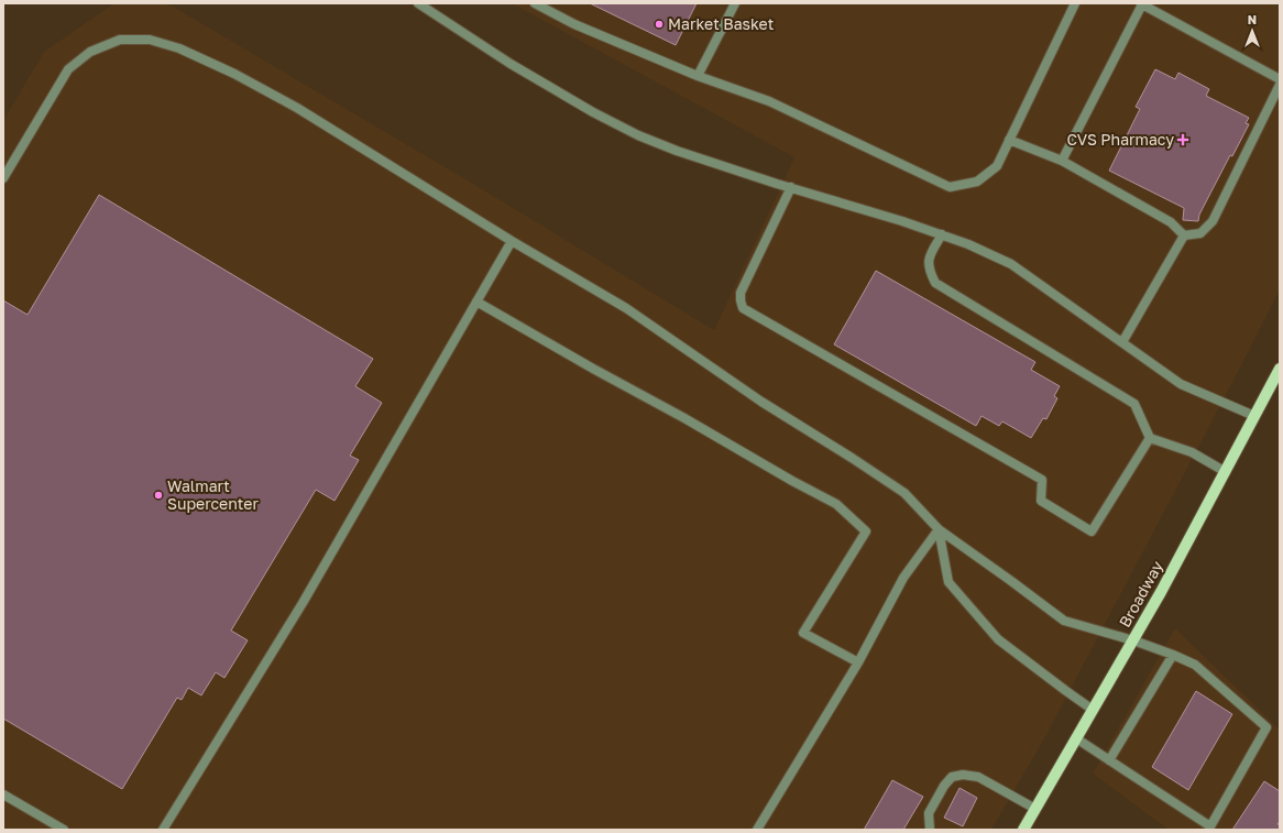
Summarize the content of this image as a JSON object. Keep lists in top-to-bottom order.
{
  "streets": {
    "main road": ["Broadway"]
  },
  "places": {
    "other": ["Market Basket", "Walmart Supercenter"],
    "health": ["CVS Pharmacy"]
  },
  "north": "top"
}
